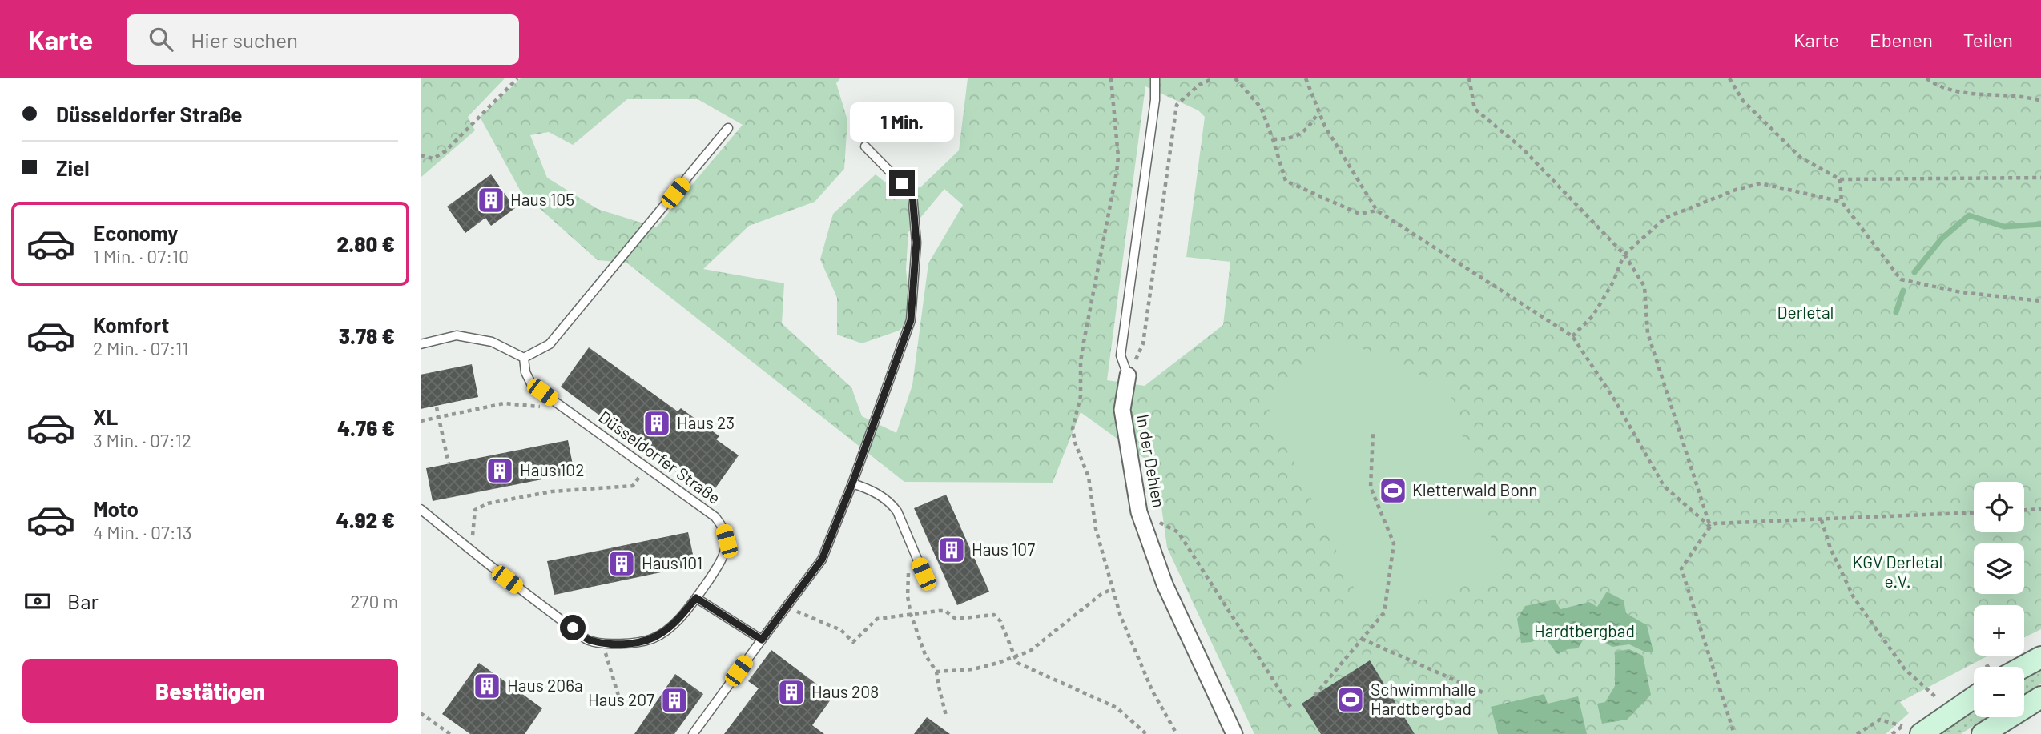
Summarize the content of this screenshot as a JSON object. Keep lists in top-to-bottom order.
{
  "streets": {
    "street": ["In der Dehlen"],
    "lane": ["Düsseldorfer Straße"]
  },
  "parks": ["Derletal", "KGV Derletal e.V.", "Hardtbergbad"],
  "places": {
    "building": [
      "Haus 105",
      "Haus 23",
      "Haus 102",
      "Haus 107",
      "Haus 101",
      "Haus 206a",
      "Haus 208",
      "Haus 207"
    ],
    "sports": ["Kletterwald Bonn", "Schwimmhalle Hardtbergbad"]
  },
  "page": {
    "header": "Karte",
    "search": "Hier suchen",
    "nav": ["Karte", "Ebenen", "Teilen"],
    "banner": ["Düsseldorfer Straße", "Ziel"],
    "bubble": "1 Min.",
    "list": [
      {
        "name": "Economy",
        "note": "1 Min. · 07:10",
        "value": "2.80 €"
      },
      {
        "name": "Komfort",
        "note": "2 Min. · 07:11",
        "value": "3.78 €"
      },
      {
        "name": "XL",
        "note": "3 Min. · 07:12",
        "value": "4.76 €"
      },
      {
        "name": "Moto",
        "note": "4 Min. · 07:13",
        "value": "4.92 €"
      }
    ],
    "map_buttons": ["+", "−"],
    "pay": ["Bar", "270 m"],
    "buttons": "Bestätigen"
  }
}
